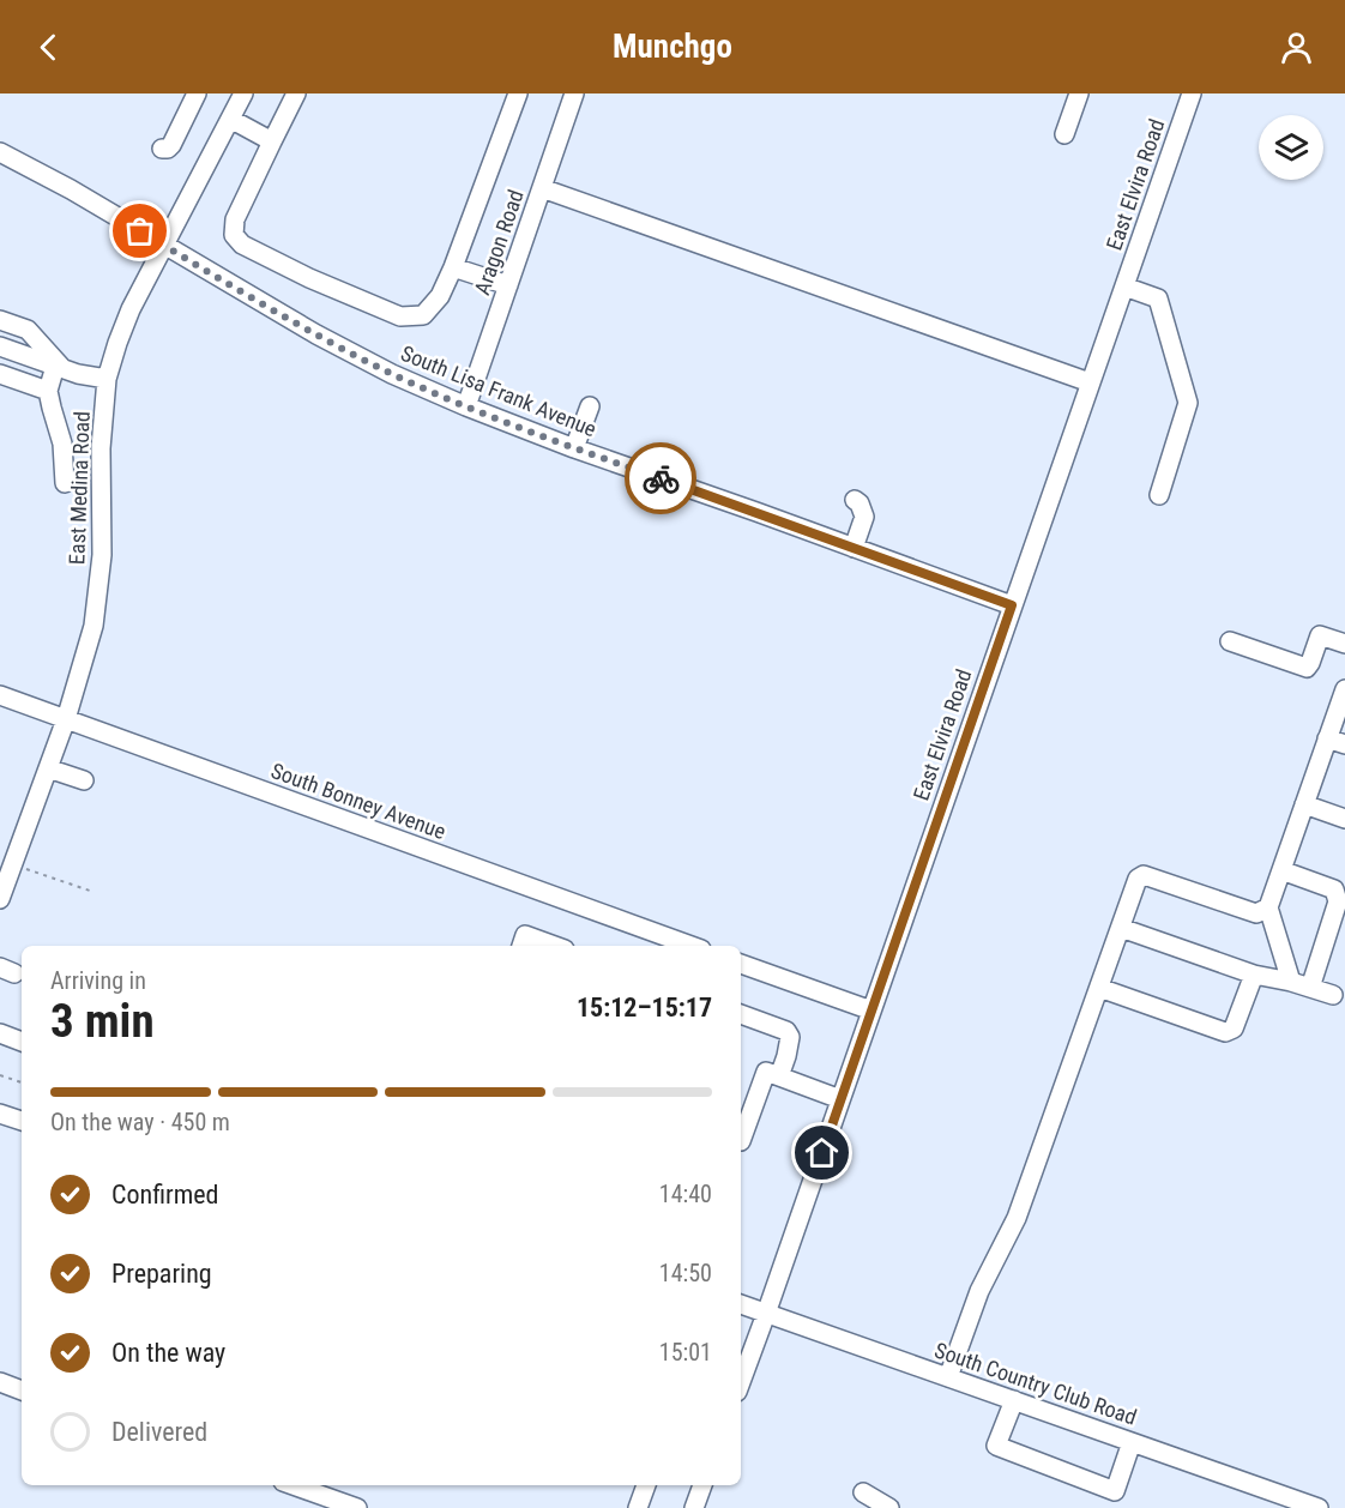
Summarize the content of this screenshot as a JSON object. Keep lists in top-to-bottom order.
{
  "streets": {
    "street": [
      "East Elvira Road",
      "Aragon Road",
      "South Lisa Frank Avenue",
      "East Medina Road",
      "South Bonney Avenue",
      "South Country Club Road"
    ]
  },
  "crossings": [
    ["East Elvira Road", "South Lisa Frank Avenue"],
    ["East Elvira Road", "South Country Club Road"],
    ["Aragon Road", "South Lisa Frank Avenue"],
    ["South Lisa Frank Avenue", "East Medina Road"],
    ["East Medina Road", "South Bonney Avenue"]
  ],
  "page": {
    "header": "Munchgo",
    "heading": ["3 min", "Arriving in", "15:12–15:17"],
    "bar": "On the way · 450 m",
    "list": [
      ["Confirmed", "14:40"],
      ["Preparing", "14:50"],
      ["On the way", "15:01"],
      "Delivered"
    ]
  }
}
